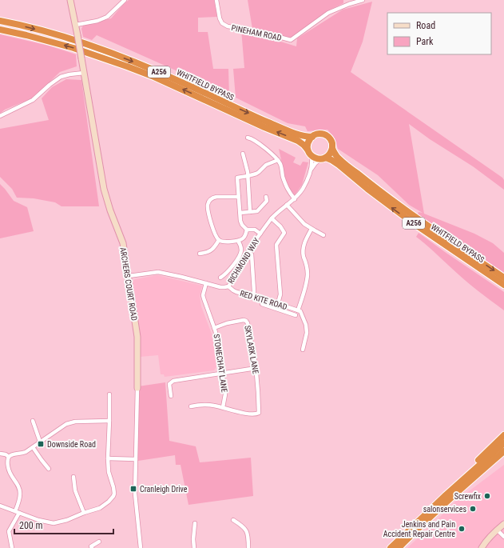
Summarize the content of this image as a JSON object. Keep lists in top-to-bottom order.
{
  "streets": {
    "highway": ["A256", "WHITFIELD BYPASS"],
    "street": [
      "PINEHAM ROAD",
      "RICHMOND WAY",
      "ARCHERS COURT ROAD",
      "RED KITE ROAD",
      "SKYLARK LANE",
      "STONECHAT LANE"
    ]
  },
  "crossings": [
    ["WHITFIELD BYPASS", "RICHMOND WAY"],
    ["RICHMOND WAY", "ARCHERS COURT ROAD"],
    ["RICHMOND WAY", "RED KITE ROAD"],
    ["RICHMOND WAY", "STONECHAT LANE"],
    ["SKYLARK LANE", "STONECHAT LANE"]
  ],
  "places": {
    "transit": ["Downside Road", "Cranleigh Drive"],
    "other": ["Screwfix", "salonservices", "Jenkins and Pain Accident Repair Centre"]
  },
  "legend": ["Road", "Park"],
  "scale_bar": "200 m"
}
